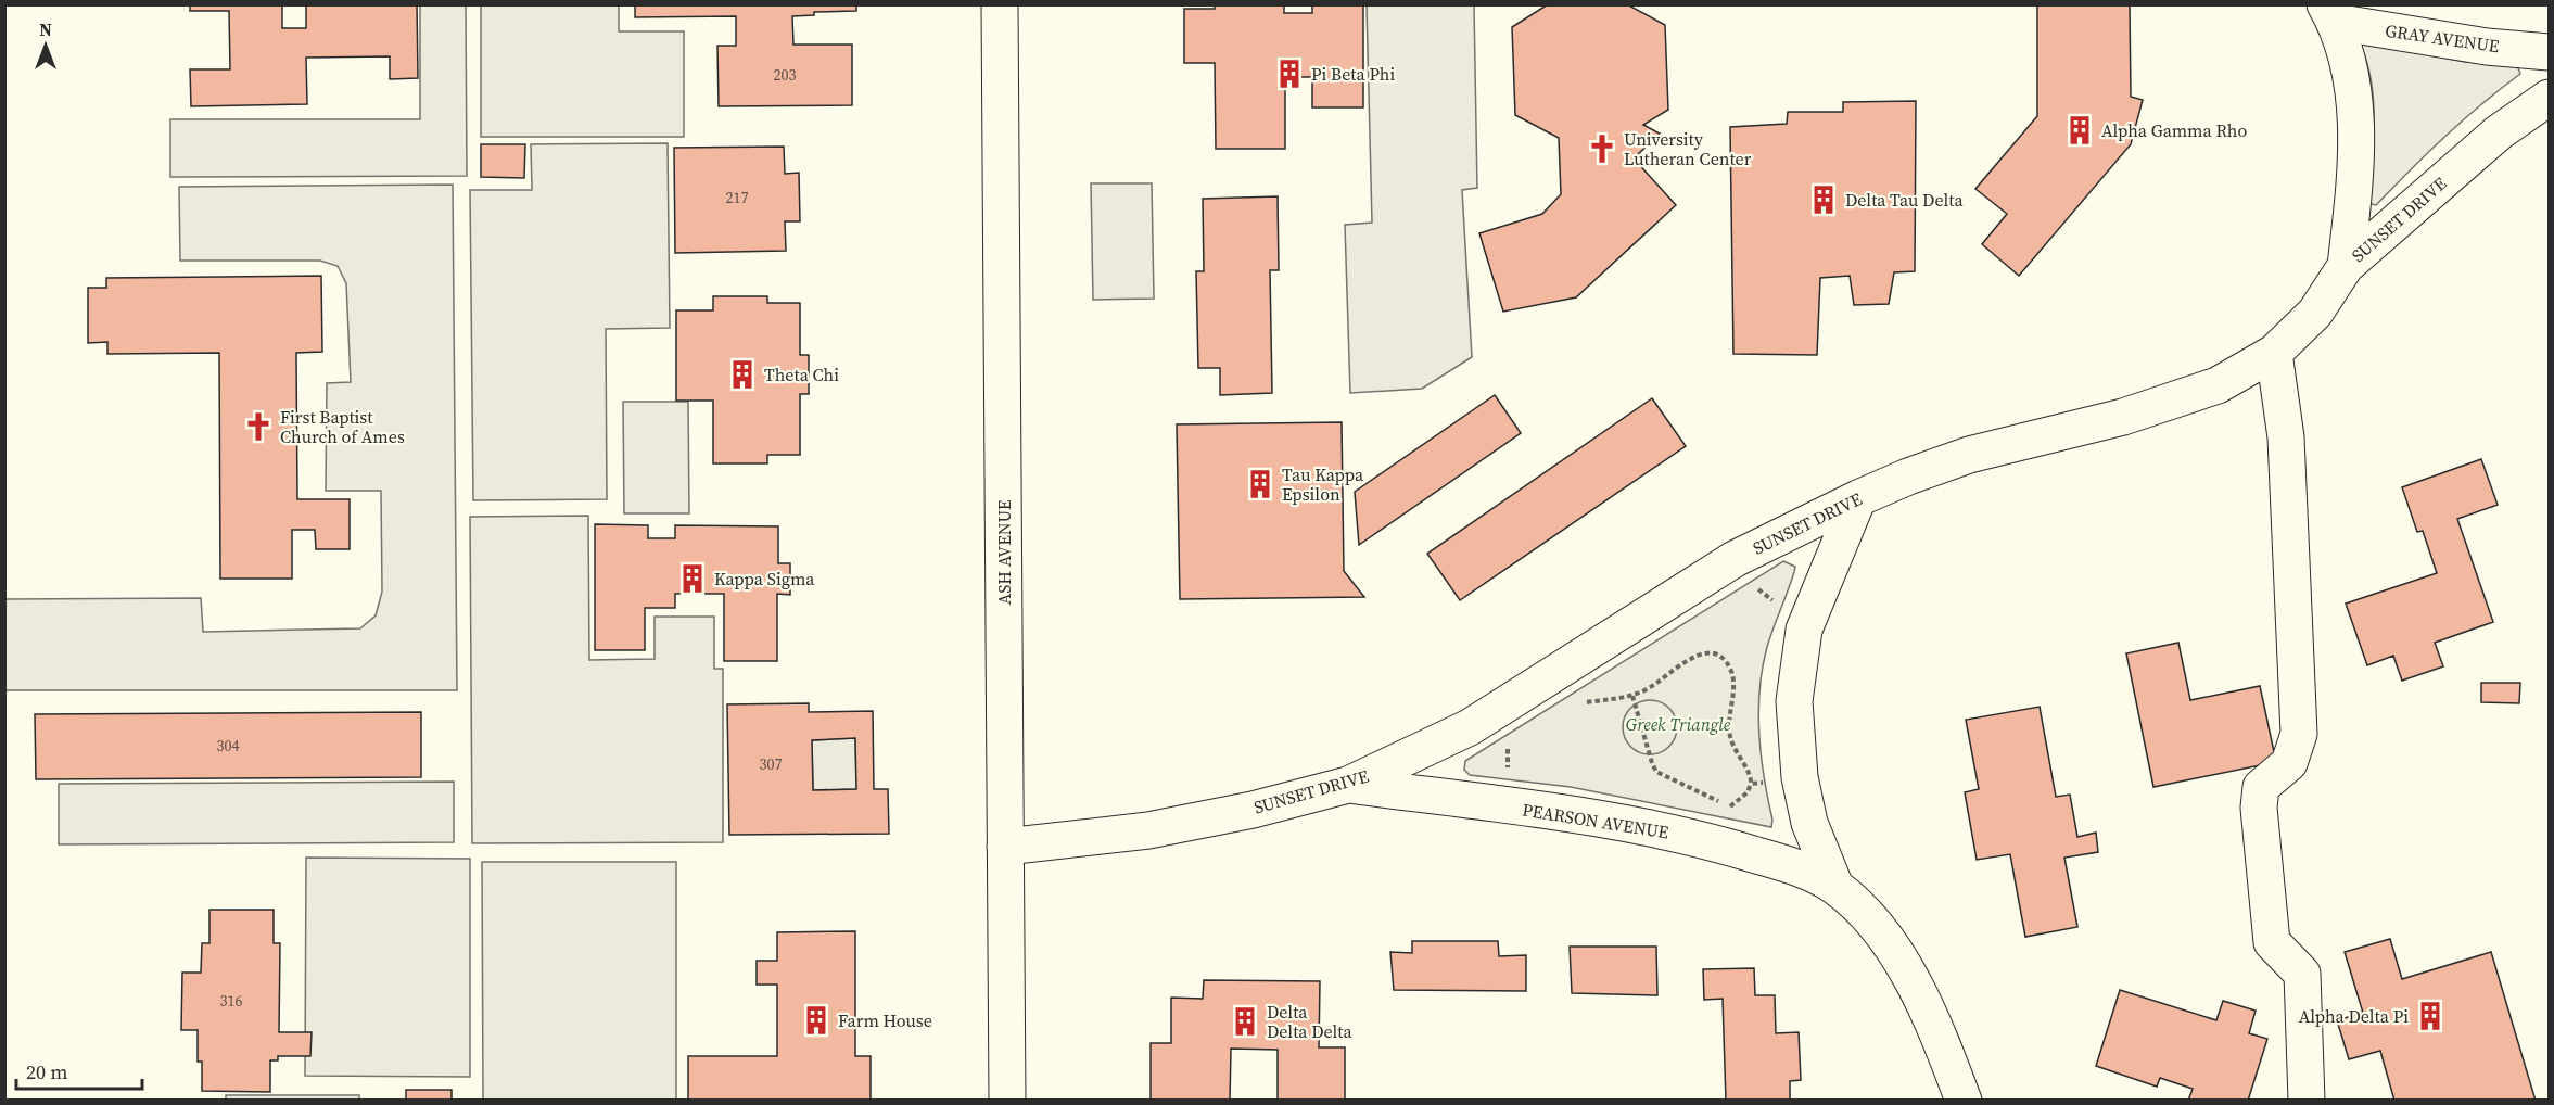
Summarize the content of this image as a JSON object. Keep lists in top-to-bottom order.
{
  "streets": {
    "street": [
      "GRAY AVENUE",
      "SUNSET DRIVE",
      "ASH AVENUE",
      "PEARSON AVENUE"
    ]
  },
  "crossings": [
    ["SUNSET DRIVE", "ASH AVENUE"],
    ["SUNSET DRIVE", "PEARSON AVENUE"]
  ],
  "parks": ["Greek Triangle"],
  "places": {
    "building": [
      "Pi Beta Phi",
      "Alpha Gamma Rho",
      "Delta Tau Delta",
      "Theta Chi",
      "Tau Kappa Epsilon",
      "Kappa Sigma",
      "Alpha Delta Pi",
      "Farm House",
      "Delta Delta Delta"
    ],
    "church": ["University Lutheran Center", "First Baptist Church of Ames"]
  },
  "house_numbers": [
    "203",
    "217",
    "304",
    "307",
    "316"
  ],
  "scale_bar": "20 m",
  "north": "top"
}
